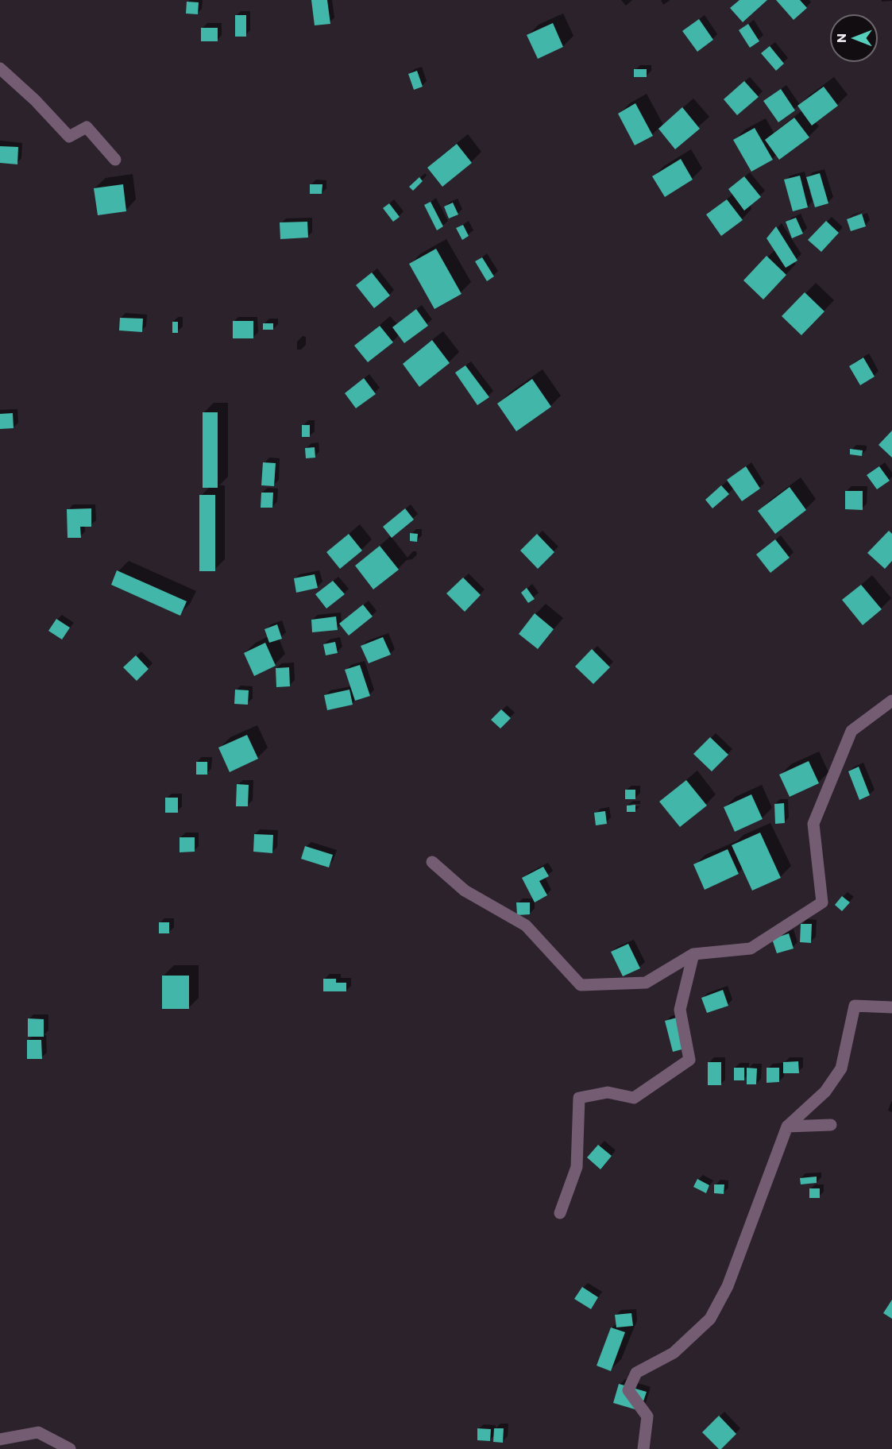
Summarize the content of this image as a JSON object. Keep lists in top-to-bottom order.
{
  "north": "left"
}
